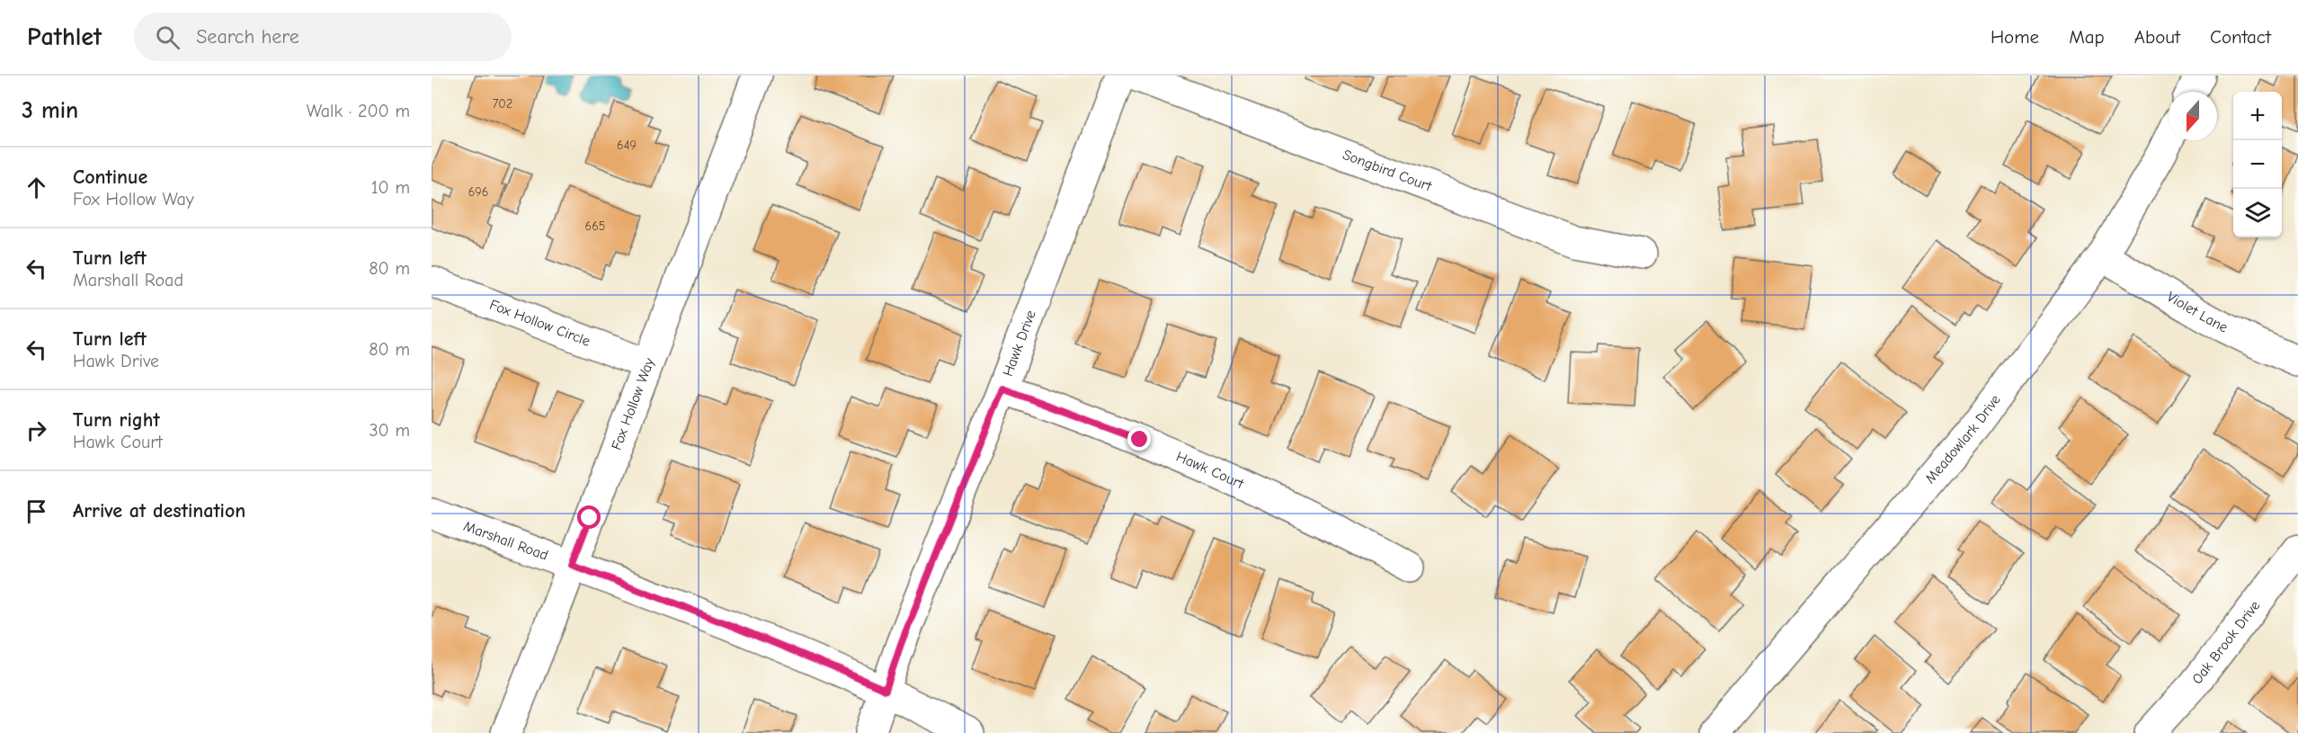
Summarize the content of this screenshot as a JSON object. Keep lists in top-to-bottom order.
{
  "streets": {
    "street": [
      "Songbird Court",
      "Violet Lane",
      "Fox Hollow Circle",
      "Hawk Drive",
      "Fox Hollow Way",
      "Meadowlark Drive",
      "Hawk Court",
      "Marshall Road",
      "Oak Brook Drive"
    ]
  },
  "crossings": [
    ["Violet Lane", "Meadowlark Drive"],
    ["Fox Hollow Circle", "Fox Hollow Way"],
    ["Hawk Drive", "Hawk Court"],
    ["Hawk Drive", "Marshall Road"],
    ["Fox Hollow Way", "Marshall Road"]
  ],
  "house_numbers": [
    "702",
    "649",
    "696",
    "665"
  ],
  "north": "bottom",
  "page": {
    "header": "Pathlet",
    "search": "Search here",
    "nav": [
      "Home",
      "Map",
      "About",
      "Contact"
    ],
    "heading": ["3 min", "Walk · 200 m"],
    "map_buttons": ["+", "−"],
    "list": [
      ["Continue", "Fox Hollow Way", "10 m"],
      ["Turn left", "Marshall Road", "80 m"],
      ["Turn left", "Hawk Drive", "80 m"],
      ["Turn right", "Hawk Court", "30 m"],
      "Arrive at destination"
    ]
  }
}
